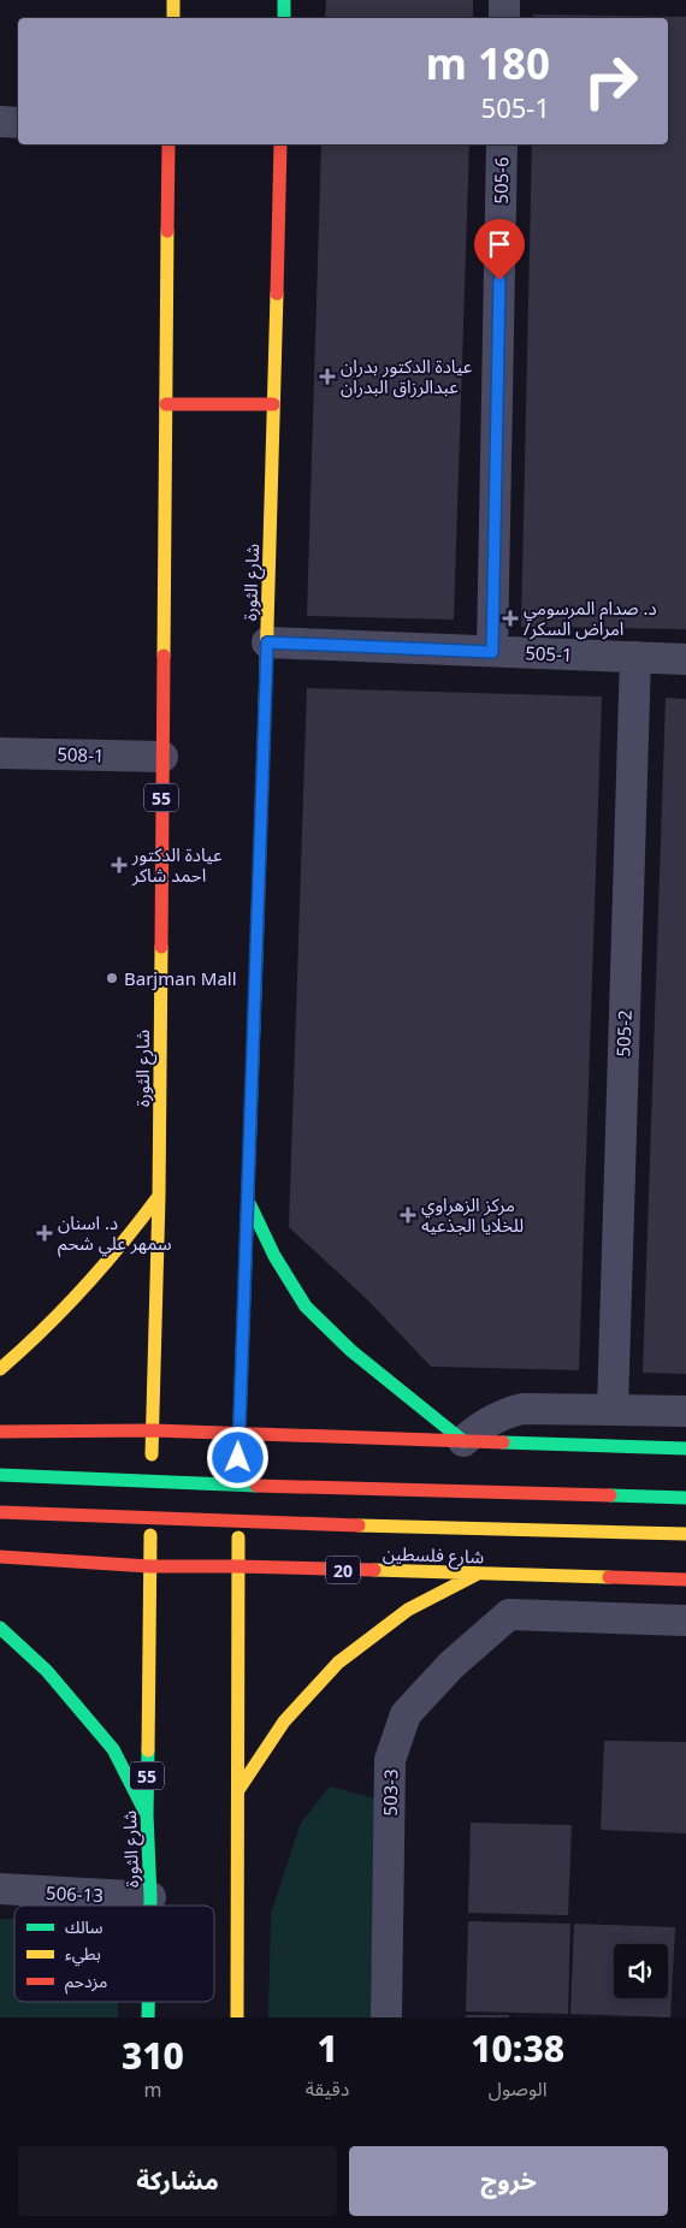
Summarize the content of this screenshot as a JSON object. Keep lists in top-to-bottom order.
{
  "streets": {
    "main road": [
      "شارع الثورة",
      "55",
      "شارع فلسطين",
      "20"
    ],
    "street": [
      "505-6",
      "505-1",
      "508-1",
      "505-2",
      "503-3",
      "506-13"
    ]
  },
  "crossings": [
    ["505-6", "505-1"],
    ["شارع الثورة", "505-1"],
    ["شارع الثورة", "508-1"],
    ["شارع الثورة", "شارع فلسطين"],
    ["شارع الثورة", "506-13"],
    ["505-1", "505-2"]
  ],
  "places": {
    "health": [
      "عيادة الدكتور بدران عبدالرزاق البدران",
      "د. صدام المرسومي /امراض السكر",
      "عيادة الدكتور احمد شاكر",
      "مركز الزهراوي للخلايا الجذعيه",
      "د. اسنان سمهر علي شحم"
    ],
    "other": ["Barjman Mall"]
  },
  "legend": ["سالك", "بطيء", "مزدحم"],
  "page": {
    "turn": ["180 m", "505-1"],
    "eta": [
      "10:38",
      "الوصول",
      "1",
      "دقيقة",
      "310",
      "m"
    ],
    "buttons": ["خروج", "مشاركة"]
  }
}
